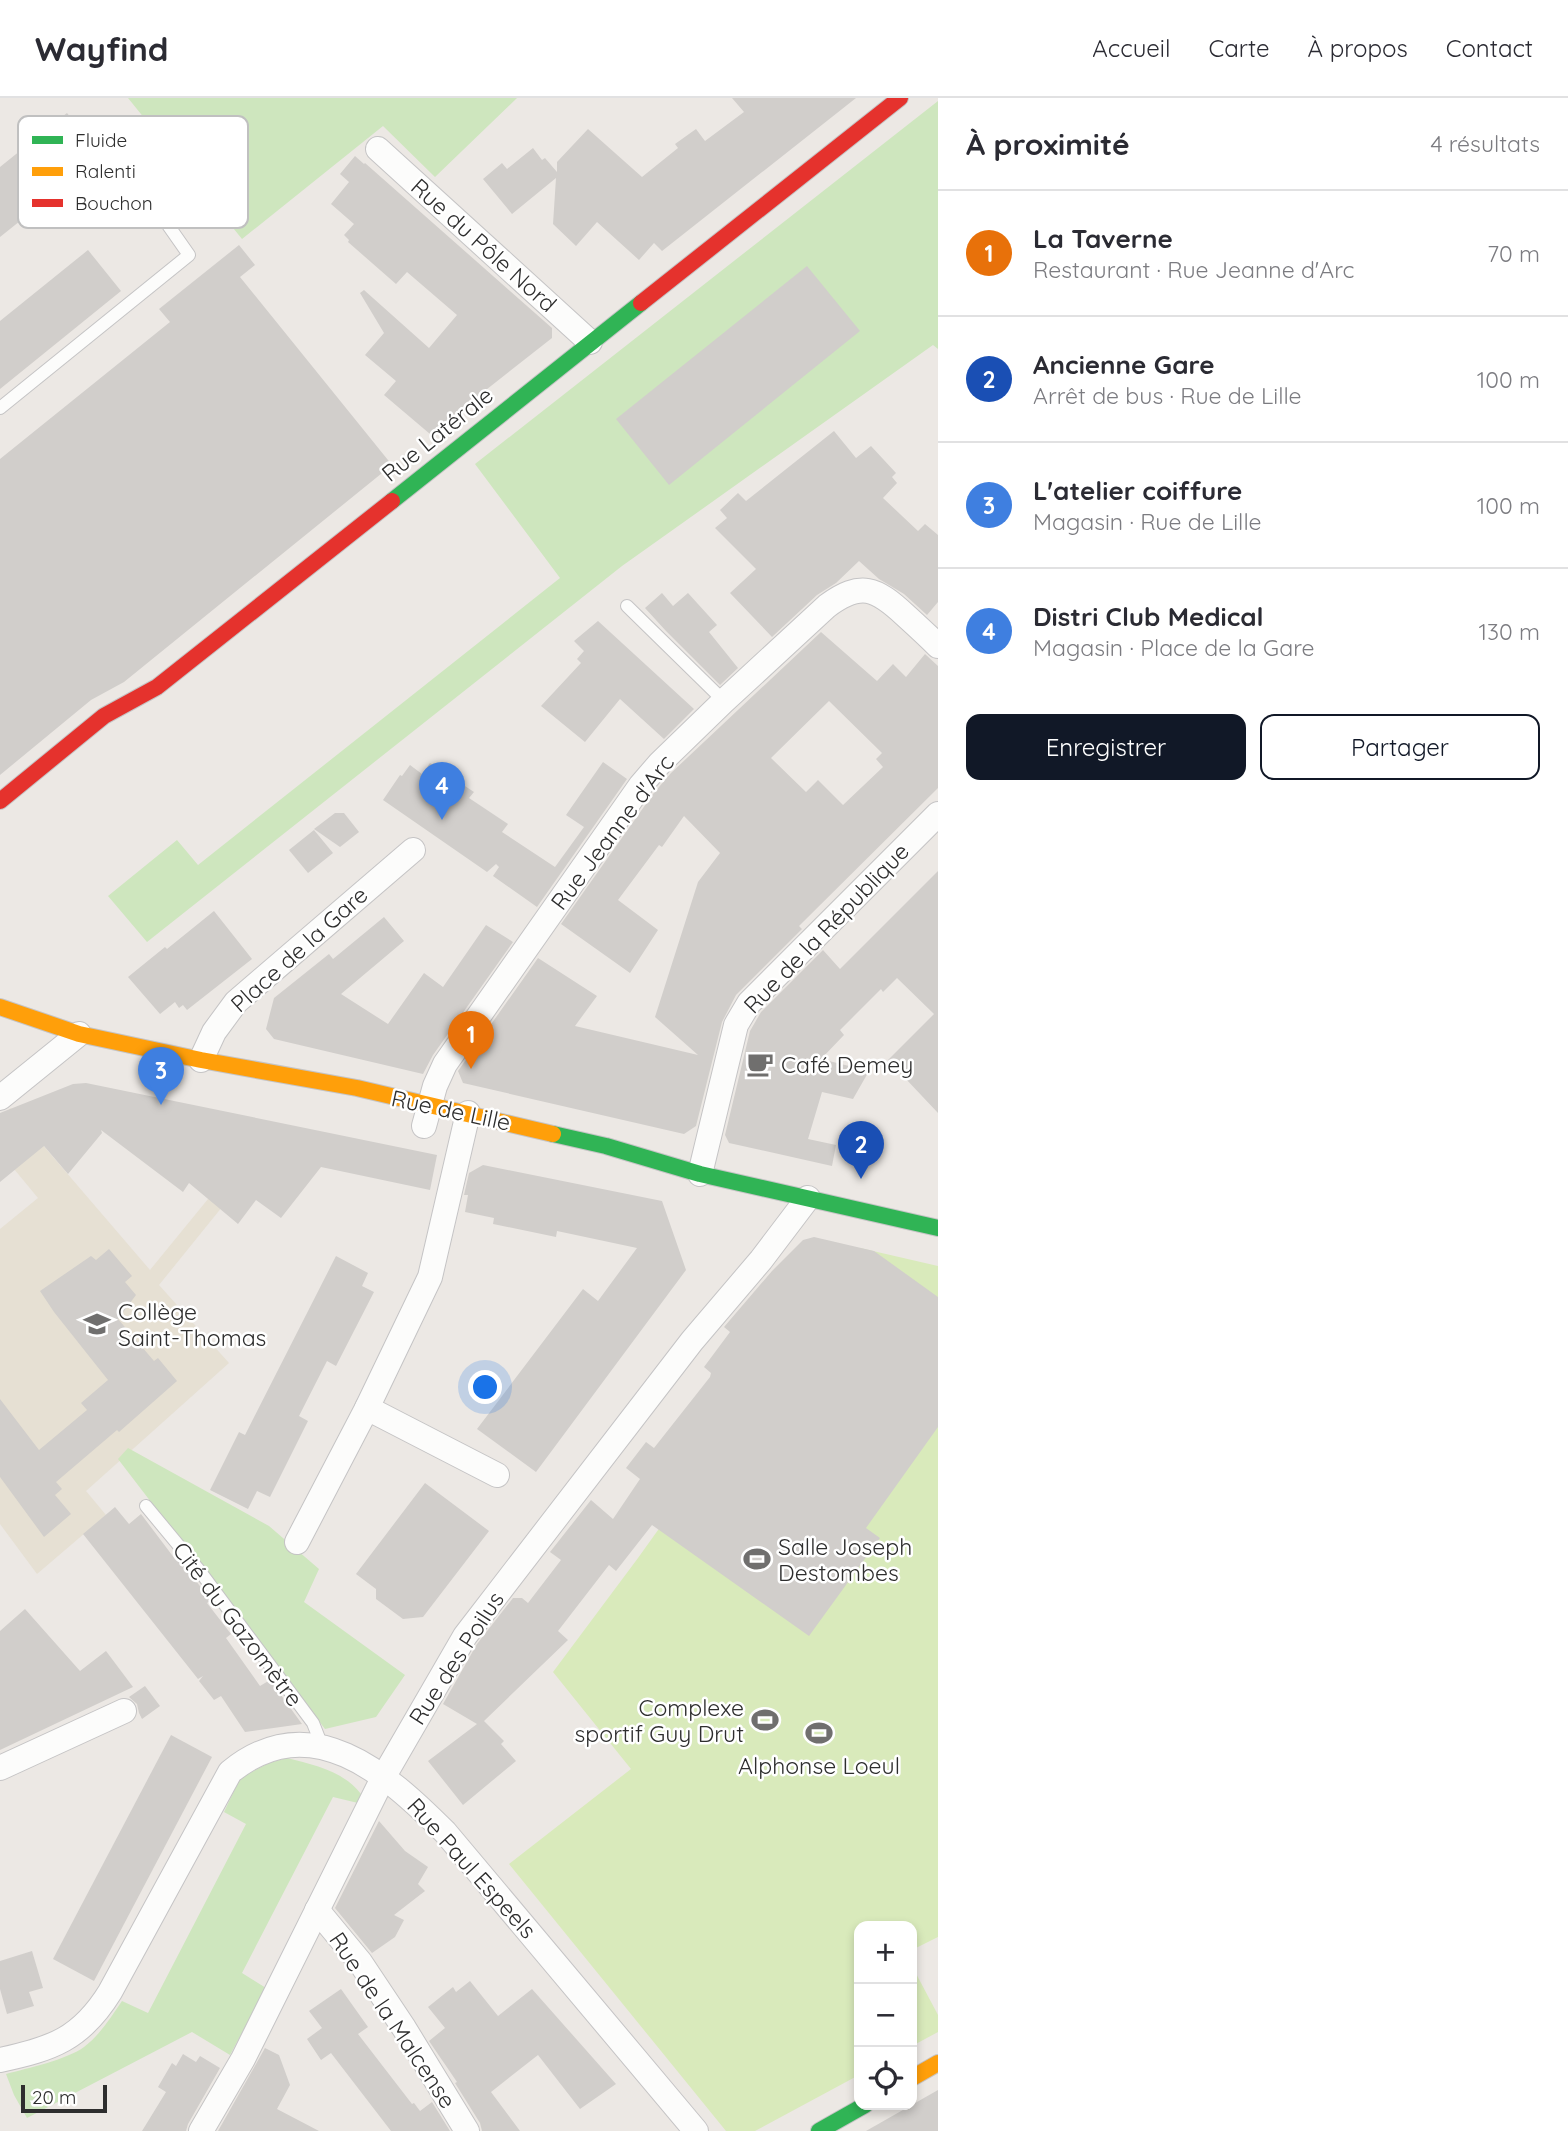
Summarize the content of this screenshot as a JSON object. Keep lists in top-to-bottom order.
{
  "streets": {
    "street": [
      "Rue du Pôle Nord",
      "Rue Latérale",
      "Rue Jeanne d'Arc",
      "Rue de la République",
      "Place de la Gare",
      "Rue de Lille",
      "Rue des Poilus",
      "Rue Paul Espeels",
      "Rue de la Malcense"
    ],
    "lane": ["Cité du Gazomètre"]
  },
  "crossings": [
    ["Rue du Pôle Nord", "Rue Latérale"],
    ["Rue Jeanne d'Arc", "Rue de Lille"],
    ["Rue de la République", "Rue de Lille"],
    ["Place de la Gare", "Rue de Lille"],
    ["Rue de Lille", "Rue des Poilus"],
    ["Cité du Gazomètre", "Rue Paul Espeels"],
    ["Rue des Poilus", "Rue Paul Espeels"],
    ["Rue des Poilus", "Rue de la Malcense"]
  ],
  "places": {
    "cafe": ["Café Demey"],
    "school or university": ["Collège Saint-Thomas"],
    "sports": ["Salle Joseph Destombes", "Complexe sportif Guy Drut", "Alphonse Loeul"]
  },
  "legend": ["Fluide", "Ralenti", "Bouchon"],
  "scale_bar": "20 m",
  "page": {
    "header": "Wayfind",
    "nav": [
      "Accueil",
      "Carte",
      "À propos",
      "Contact"
    ],
    "heading": ["À proximité", "4 résultats"],
    "list": [
      {
        "mark": "1",
        "name": "La Taverne",
        "note": "Restaurant · Rue Jeanne d'Arc",
        "value": "70 m"
      },
      {
        "mark": "2",
        "name": "Ancienne Gare",
        "note": "Arrêt de bus · Rue de Lille",
        "value": "100 m"
      },
      {
        "mark": "3",
        "name": "L'atelier coiffure",
        "note": "Magasin · Rue de Lille",
        "value": "100 m"
      },
      {
        "mark": "4",
        "name": "Distri Club Medical",
        "note": "Magasin · Place de la Gare",
        "value": "130 m"
      }
    ],
    "buttons": ["Enregistrer", "Partager"],
    "pins": [
      "4",
      "1",
      "3",
      "2"
    ],
    "map_buttons": ["+", "−"],
    "scale": "20 m"
  }
}
